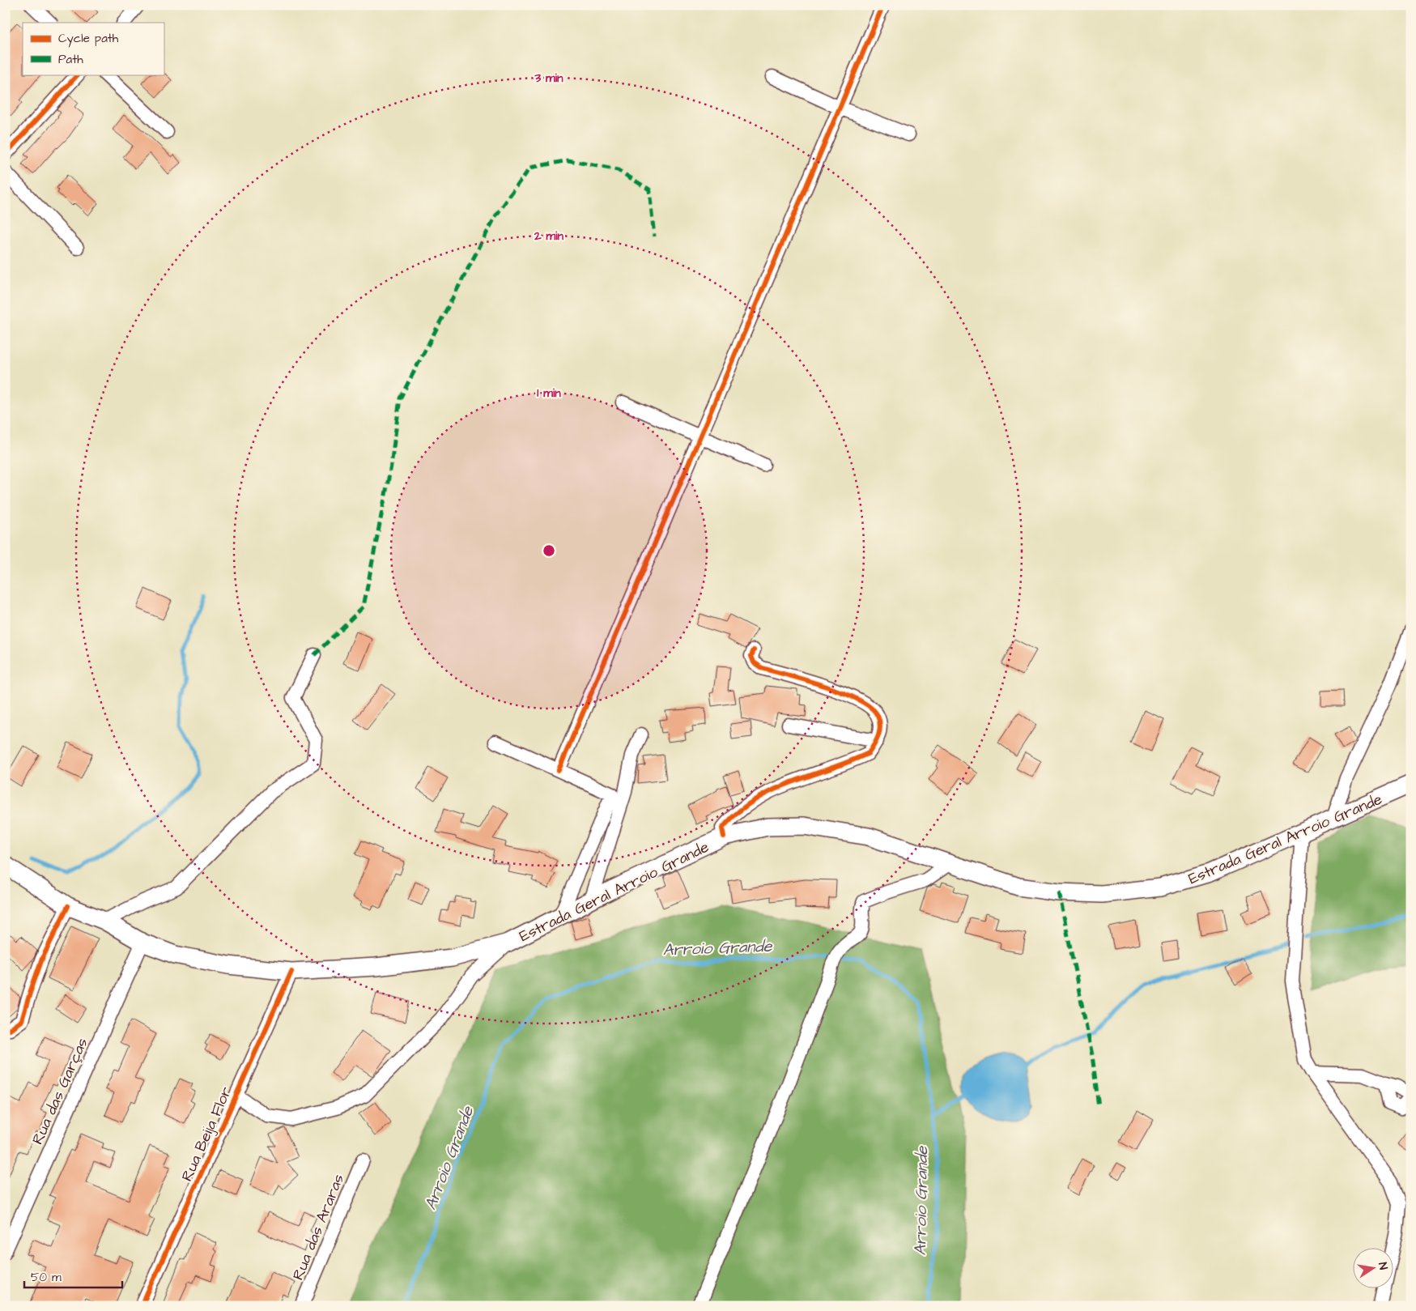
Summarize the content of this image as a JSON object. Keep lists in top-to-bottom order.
{
  "streets": {
    "main road": ["Estrada Geral Arroio Grande"],
    "street": ["Rua das Garças", "Rua Beija Flor", "Rua das Araras"]
  },
  "crossings": [
    ["Estrada Geral Arroio Grande", "Rua das Garças"],
    ["Estrada Geral Arroio Grande", "Rua Beija Flor"]
  ],
  "water": ["Arroio Grande"],
  "legend": ["Cycle path", "Path"],
  "scale_bar": "50 m",
  "north": "right",
  "rings": ["3 min", "2 min", "1 min"]
}
